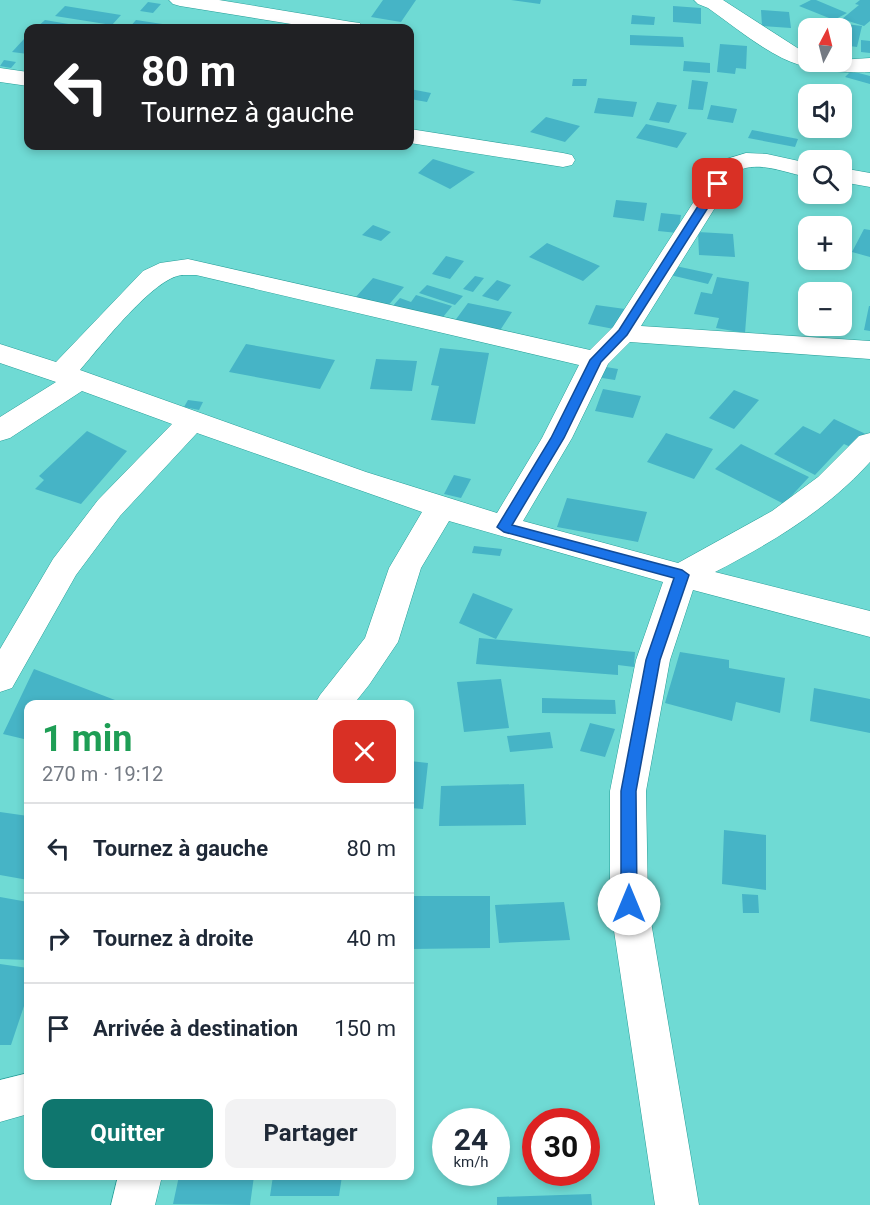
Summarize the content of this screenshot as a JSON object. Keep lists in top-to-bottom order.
{
  "north": "top",
  "page": {
    "map_buttons": ["+", "−"],
    "turn": ["80 m", "Tournez à gauche"],
    "heading": ["1 min", "270 m · 19:12"],
    "list": [
      {
        "name": "Tournez à gauche",
        "value": "80 m"
      },
      {
        "name": "Tournez à droite",
        "value": "40 m"
      },
      {
        "name": "Arrivée à destination",
        "value": "150 m"
      }
    ],
    "buttons": ["Quitter", "Partager"],
    "speed": "24 km/h",
    "limit": "30"
  }
}
